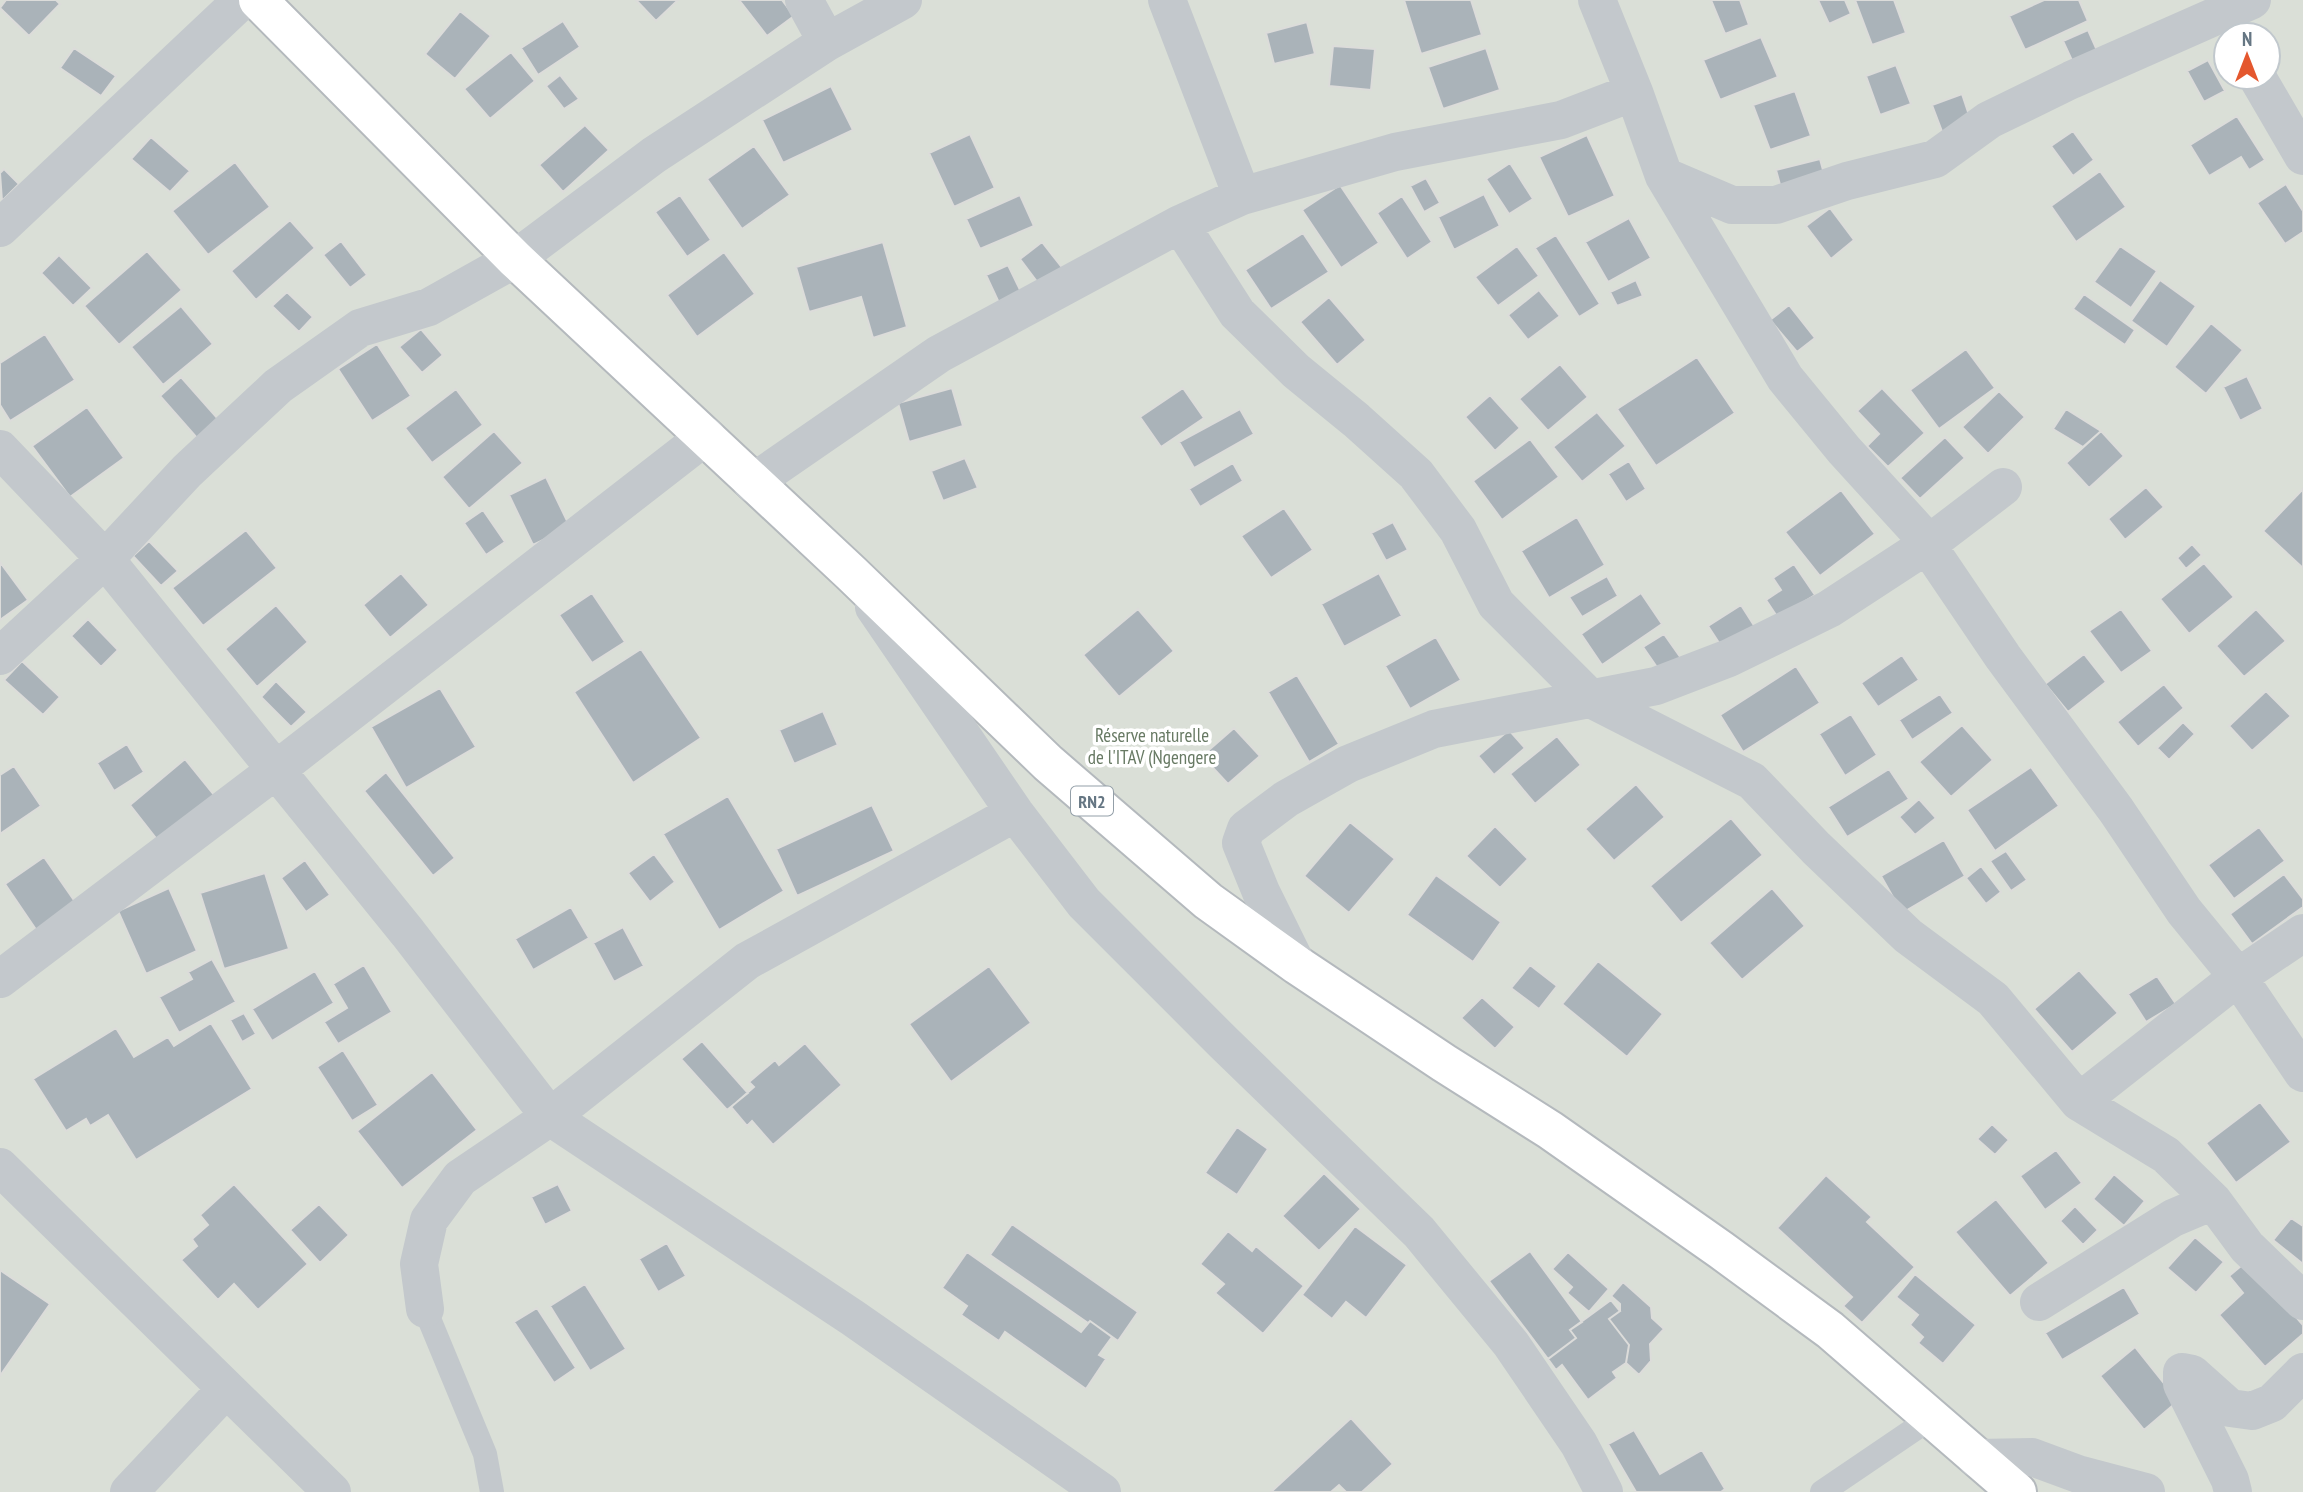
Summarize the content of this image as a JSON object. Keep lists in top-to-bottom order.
{
  "streets": {
    "highway": ["RN2"]
  },
  "parks": ["Réserve naturelle de l'ITAV (Ngengere"],
  "north": "top"
}
